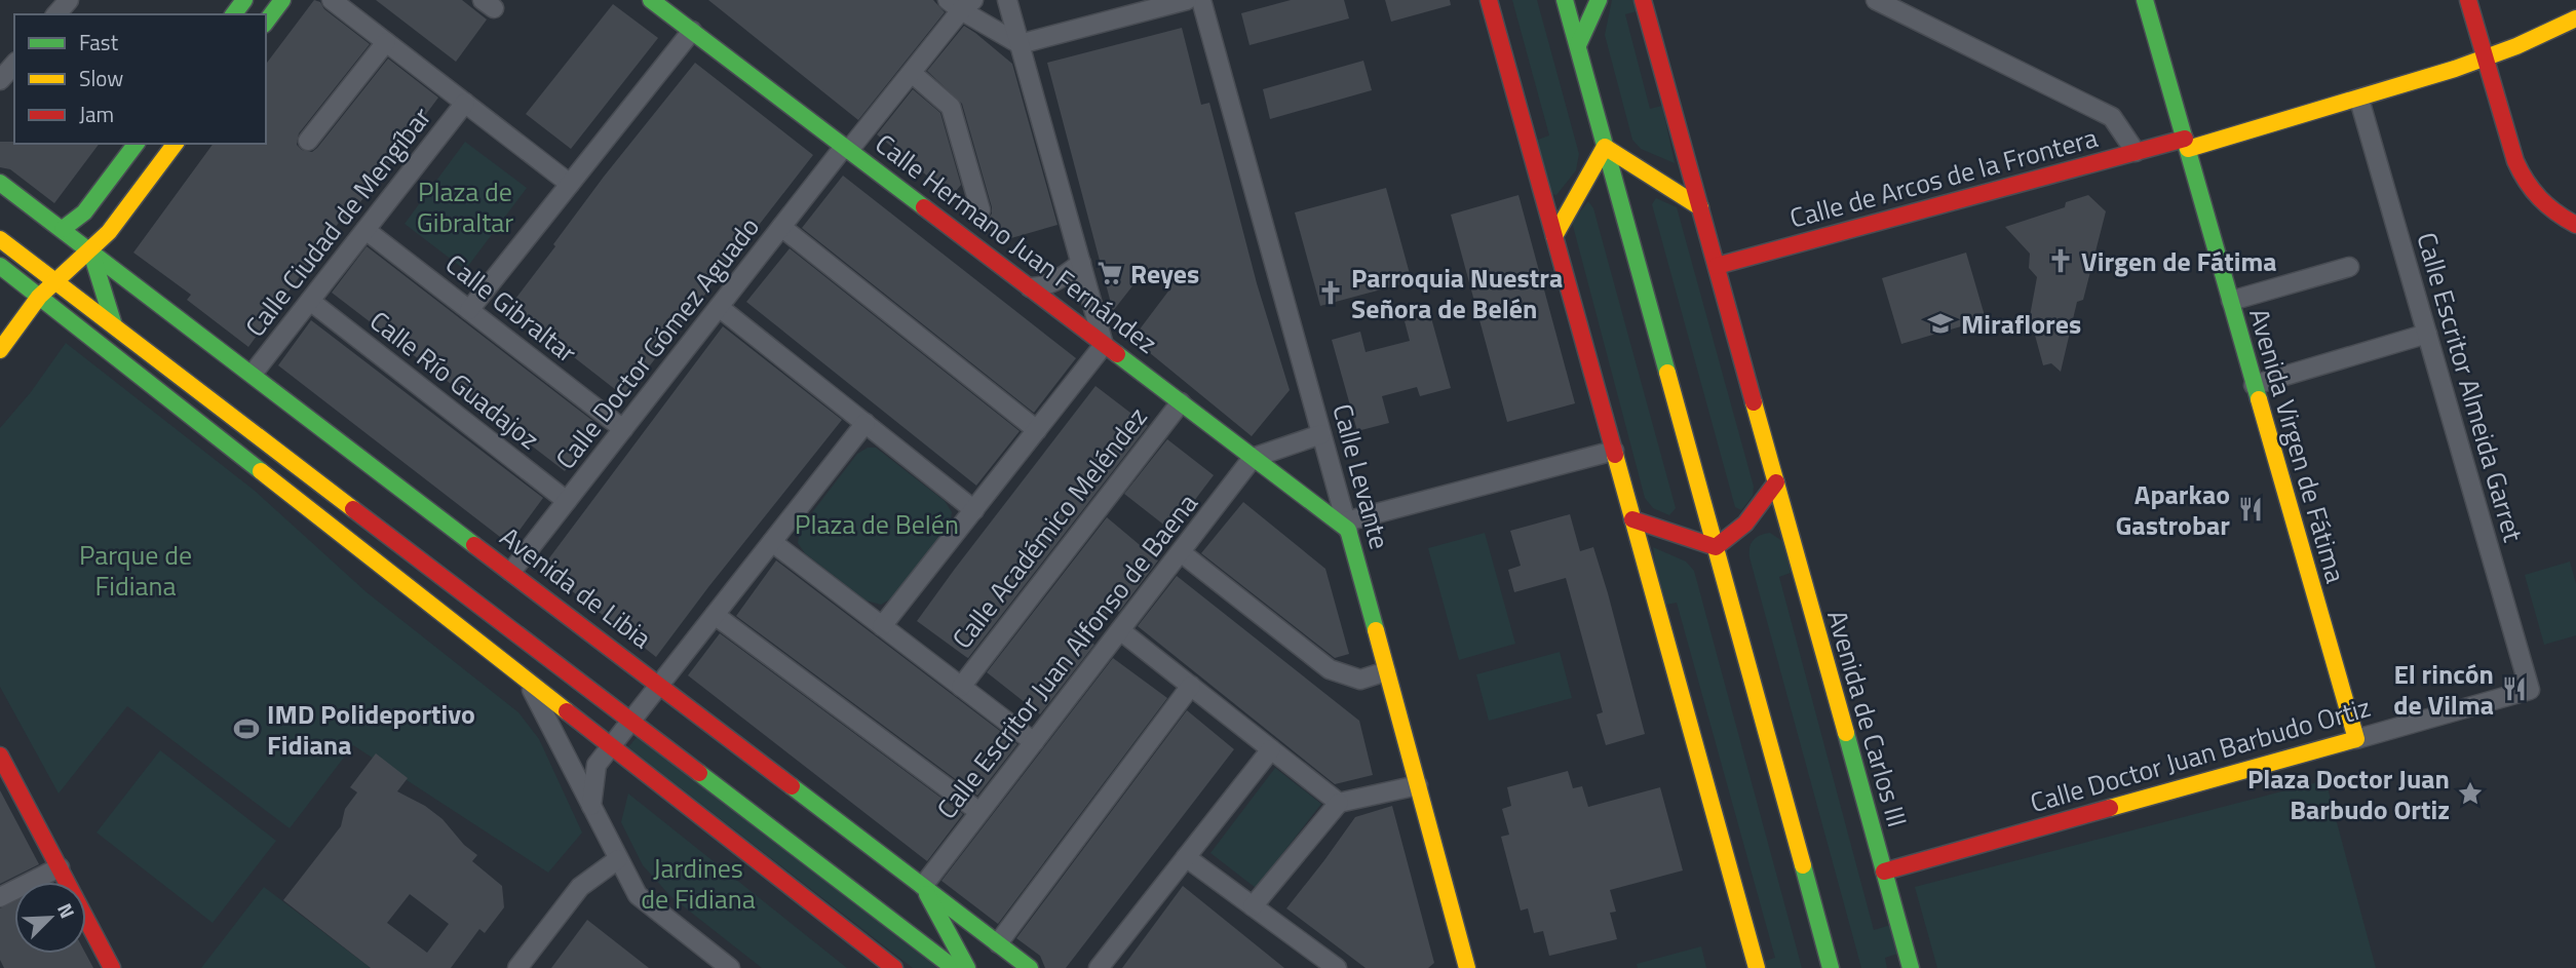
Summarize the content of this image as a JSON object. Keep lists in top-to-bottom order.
{
  "streets": {
    "street": [
      "Calle de Arcos de la Frontera",
      "Calle Ciudad de Mengíbar",
      "Calle Hermano Juan Fernández",
      "Calle Gibraltar",
      "Calle Doctor Gómez Aguado",
      "Calle Río Guadajoz",
      "Calle Escritor Almeida Garret",
      "Avenida Virgen de Fátima",
      "Calle Levante",
      "Calle Académico Meléndez",
      "Avenida de Libia",
      "Calle Escritor Juan Alfonso de Baena",
      "Avenida de Carlos III",
      "Calle Doctor Juan Barbudo Ortiz"
    ]
  },
  "crossings": [
    ["Calle de Arcos de la Frontera", "Calle Escritor Almeida Garret"],
    ["Calle de Arcos de la Frontera", "Avenida Virgen de Fátima"],
    ["Calle de Arcos de la Frontera", "Avenida de Carlos III"],
    ["Calle Ciudad de Mengíbar", "Calle Gibraltar"],
    ["Calle Ciudad de Mengíbar", "Calle Río Guadajoz"],
    ["Calle Ciudad de Mengíbar", "Avenida de Libia"],
    ["Calle Hermano Juan Fernández", "Calle Doctor Gómez Aguado"],
    ["Calle Hermano Juan Fernández", "Calle Levante"],
    ["Calle Hermano Juan Fernández", "Calle Académico Meléndez"],
    ["Calle Hermano Juan Fernández", "Calle Escritor Juan Alfonso de Baena"],
    ["Calle Gibraltar", "Calle Doctor Gómez Aguado"],
    ["Calle Doctor Gómez Aguado", "Calle Río Guadajoz"],
    ["Calle Doctor Gómez Aguado", "Avenida de Libia"],
    ["Calle Escritor Almeida Garret", "Calle Doctor Juan Barbudo Ortiz"],
    ["Avenida Virgen de Fátima", "Calle Doctor Juan Barbudo Ortiz"],
    ["Avenida de Libia", "Calle Escritor Juan Alfonso de Baena"],
    ["Avenida de Carlos III", "Calle Doctor Juan Barbudo Ortiz"]
  ],
  "parks": [
    "Plaza de Gibraltar",
    "Plaza de Belén",
    "Parque de Fidiana",
    "Jardines de Fidiana"
  ],
  "places": {
    "church": ["Virgen de Fátima", "Parroquia Nuestra Señora de Belén"],
    "supermarket": ["Reyes"],
    "school or university": ["Miraflores"],
    "restaurant": ["Aparkao Gastrobar", "El rincón de Vilma"],
    "sports": ["IMD Polideportivo Fidiana"],
    "place": ["Plaza Doctor Juan Barbudo Ortiz"]
  },
  "legend": ["Fast", "Slow", "Jam"],
  "north": "top right"
}
